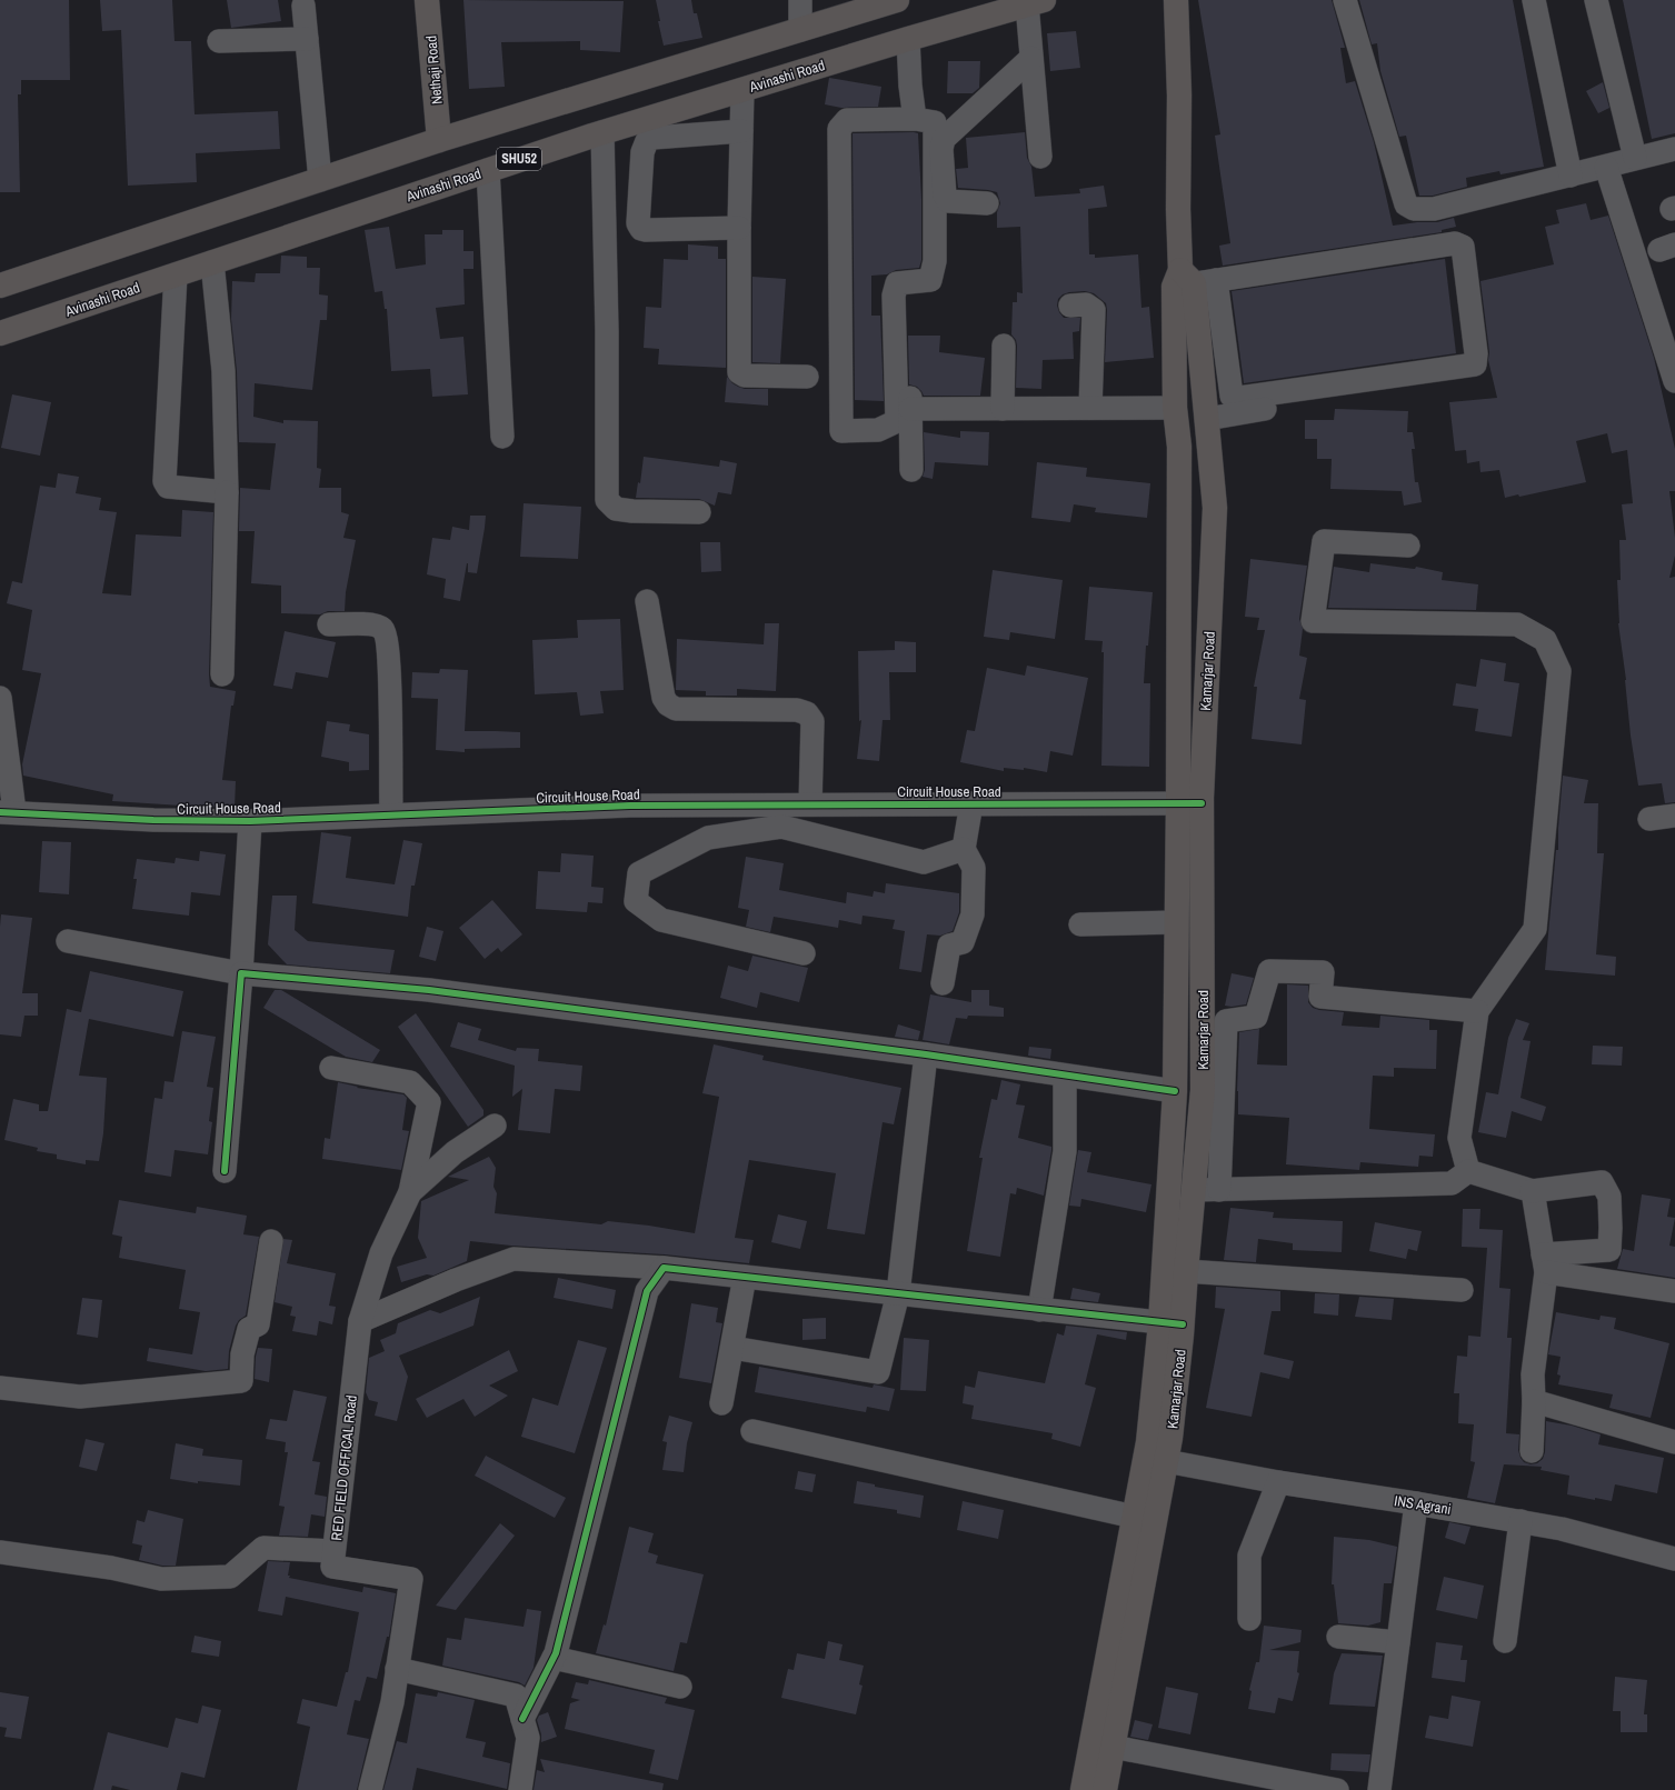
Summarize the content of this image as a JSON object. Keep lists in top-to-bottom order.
{
  "streets": {
    "main road": [
      "Nethaji Road",
      "Avinashi Road",
      "SHU52",
      "Kamarjar Road"
    ],
    "street": ["Circuit House Road", "RED FIELD OFFICAL Road", "INS Agrani"]
  },
  "crossings": [
    ["Kamarjar Road", "Circuit House Road"],
    ["Kamarjar Road", "INS Agrani"]
  ]
}
